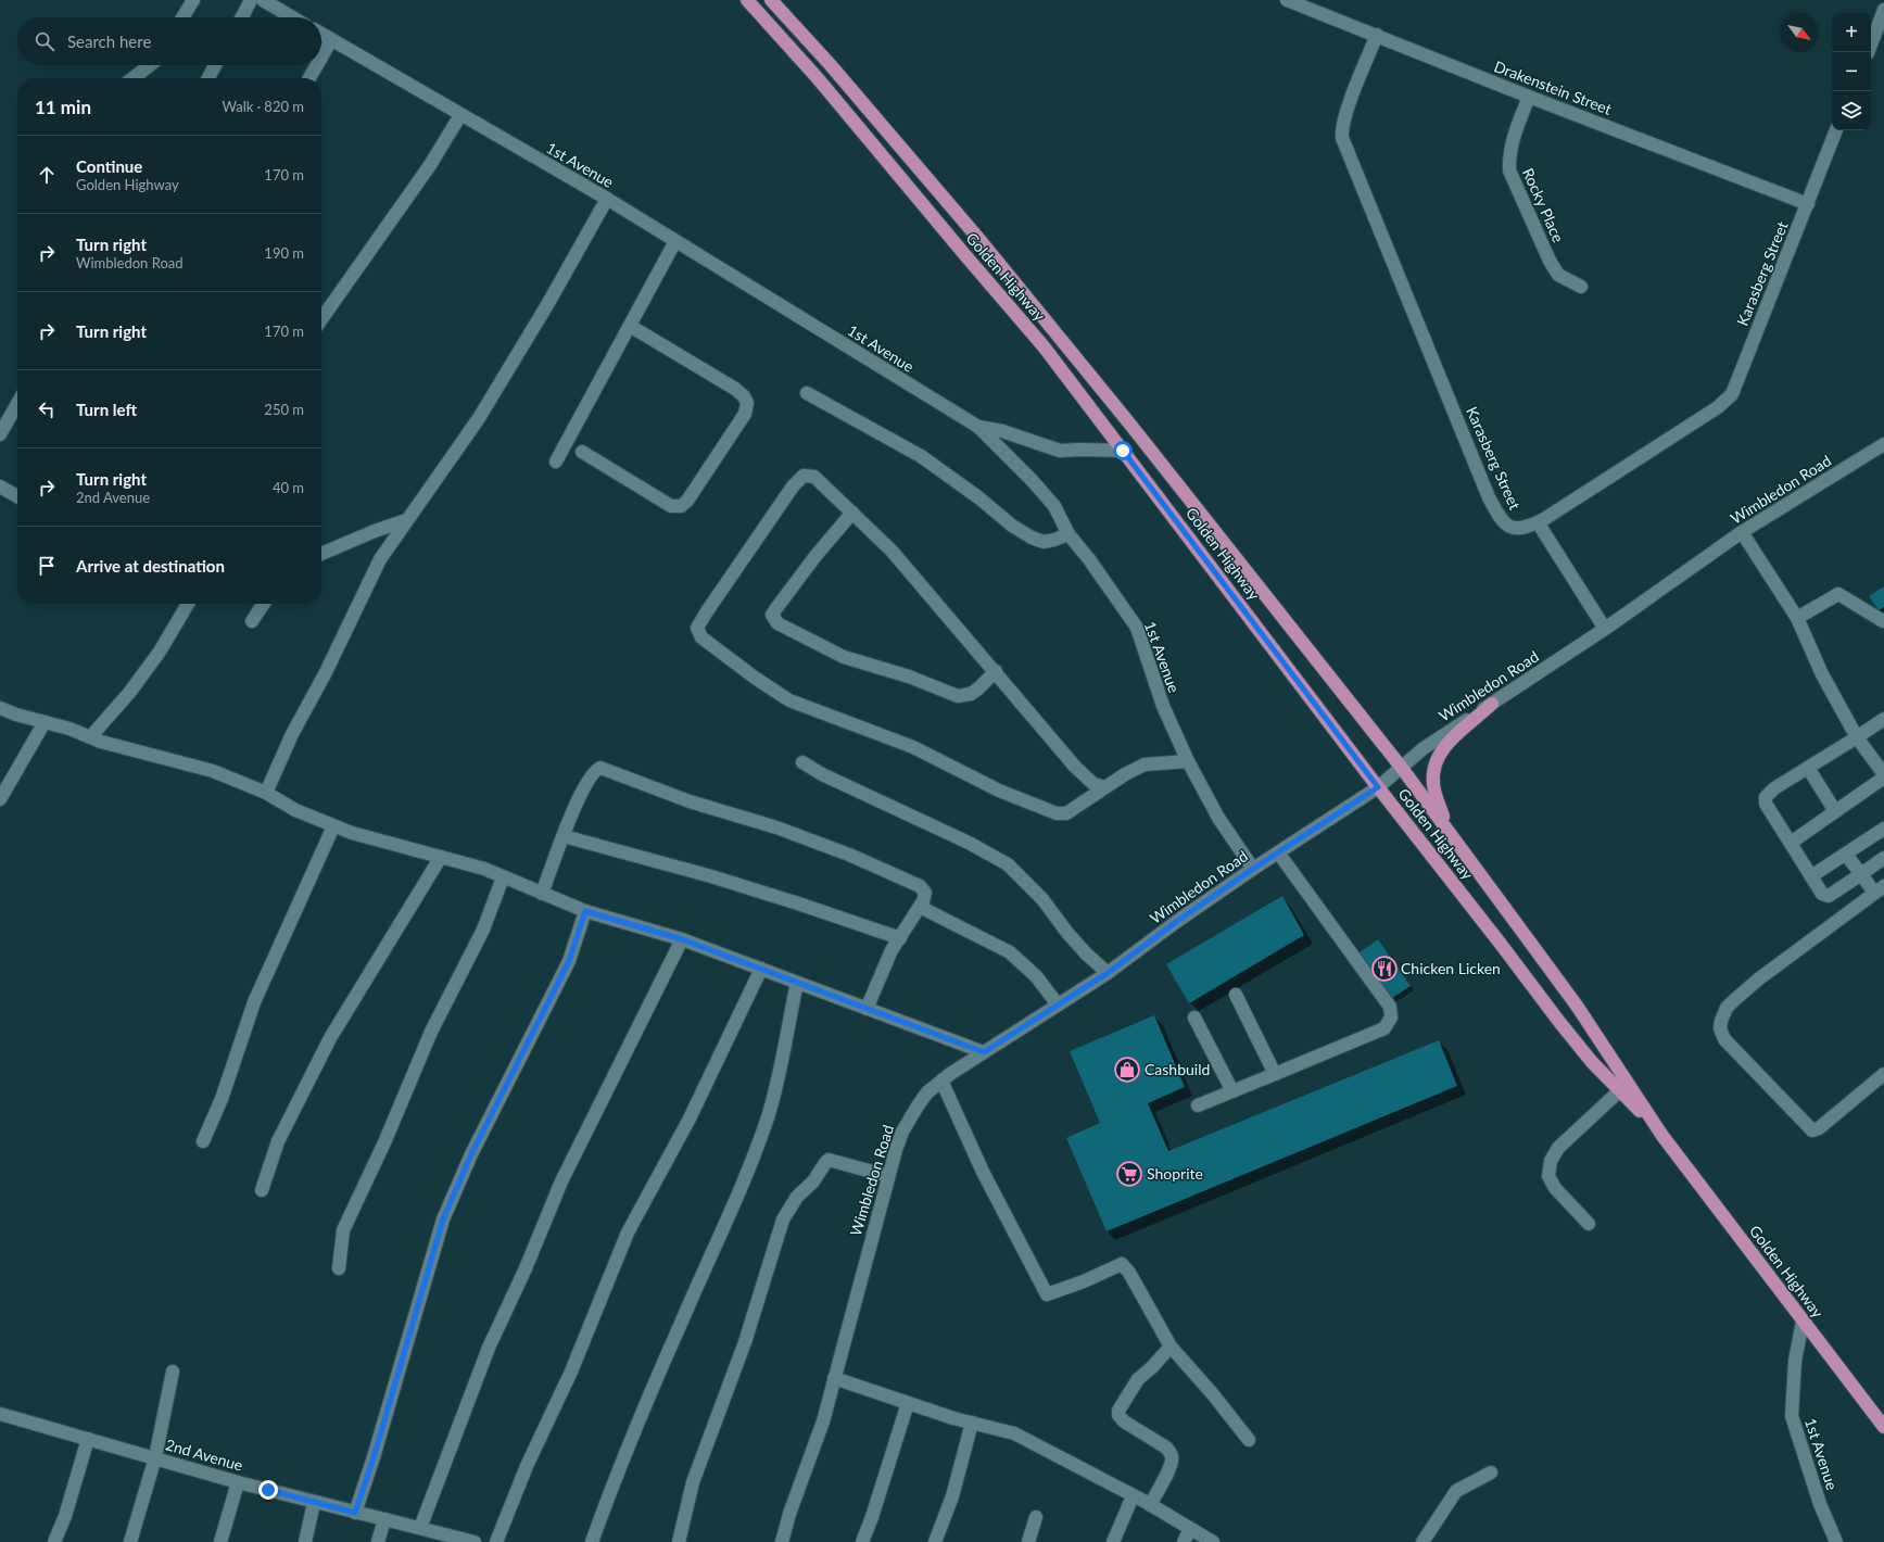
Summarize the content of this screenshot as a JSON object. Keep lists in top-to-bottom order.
{
  "streets": {
    "main road": ["Golden Highway"],
    "street": [
      "Drakenstein Street",
      "1st Avenue",
      "Rocky Place",
      "Karasberg Street",
      "Wimbledon Road",
      "2nd Avenue"
    ]
  },
  "crossings": [
    ["Drakenstein Street", "Rocky Place"],
    ["Drakenstein Street", "Karasberg Street"],
    ["1st Avenue", "Golden Highway"],
    ["1st Avenue", "Wimbledon Road"],
    ["Golden Highway", "Wimbledon Road"]
  ],
  "places": {
    "restaurant": ["Chicken Licken"],
    "shop": ["Cashbuild"],
    "supermarket": ["Shoprite"]
  },
  "north": "bottom right",
  "page": {
    "map_buttons": ["+", "−"],
    "search": "Search here",
    "heading": ["11 min", "Walk · 820 m"],
    "list": [
      ["Continue", "Golden Highway", "170 m"],
      ["Turn right", "Wimbledon Road", "190 m"],
      ["Turn right", "170 m"],
      ["Turn left", "250 m"],
      ["Turn right", "2nd Avenue", "40 m"],
      "Arrive at destination"
    ]
  }
}
